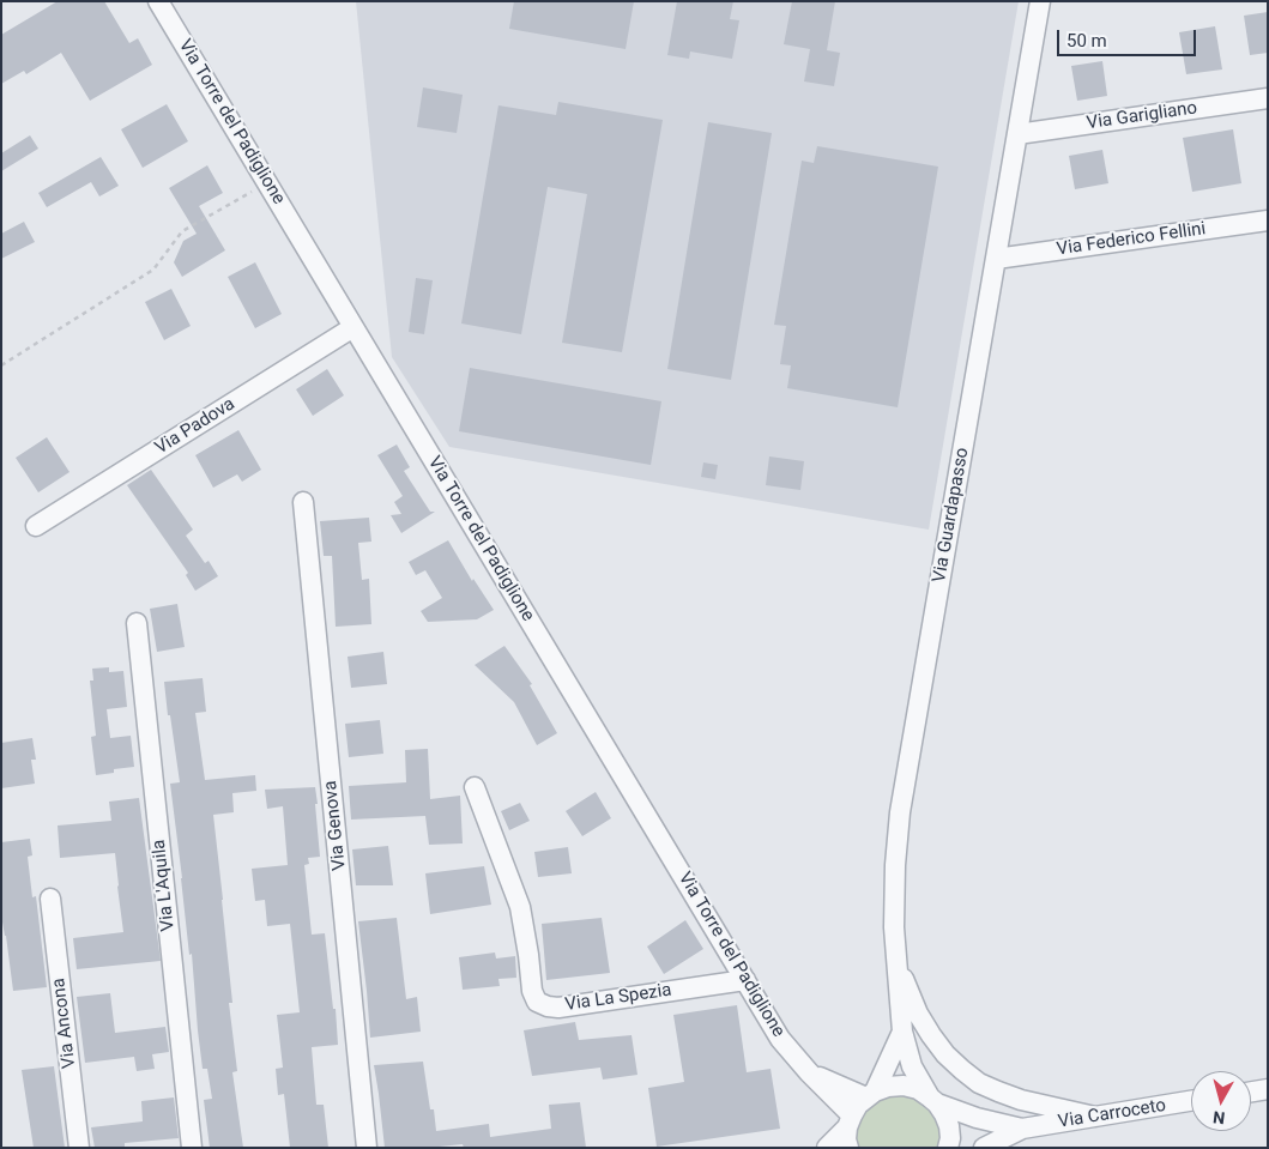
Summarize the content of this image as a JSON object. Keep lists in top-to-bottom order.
{
  "streets": {
    "street": [
      "Via Garigliano",
      "Via Torre del Padiglione",
      "Via Federico Fellini",
      "Via Padova",
      "Via Guardapasso",
      "Via Genova",
      "Via L'Aquila",
      "Via La Spezia",
      "Via Ancona",
      "Via Carroceto"
    ]
  },
  "crossings": [
    ["Via Garigliano", "Via Guardapasso"],
    ["Via Torre del Padiglione", "Via Padova"],
    ["Via Torre del Padiglione", "Via Guardapasso"],
    ["Via Torre del Padiglione", "Via La Spezia"],
    ["Via Torre del Padiglione", "Via Carroceto"],
    ["Via Federico Fellini", "Via Guardapasso"],
    ["Via Guardapasso", "Via Carroceto"]
  ],
  "scale_bar": "50 m",
  "north": "bottom"
}
